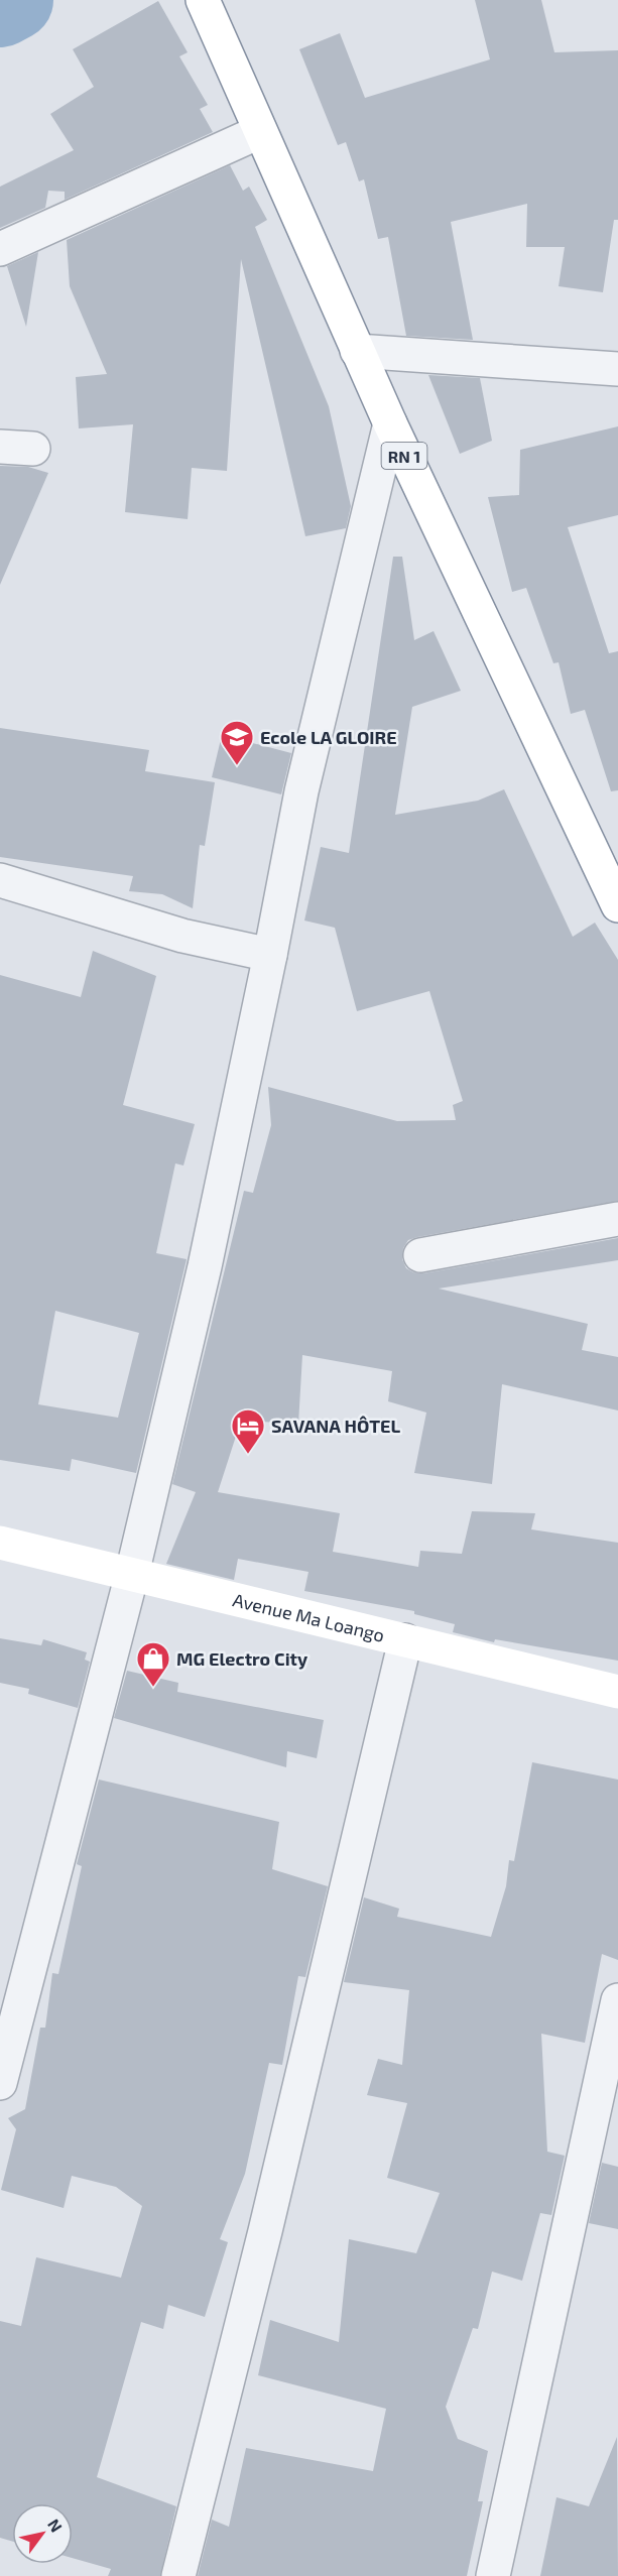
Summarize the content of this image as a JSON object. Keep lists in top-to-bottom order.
{
  "streets": {
    "main road": ["RN 1", "Avenue Ma Loango"]
  },
  "places": {
    "school or university": ["Ecole LA GLOIRE"],
    "hotel": ["SAVANA HÔTEL"],
    "shop": ["MG Electro City"]
  },
  "north": "top right"
}
